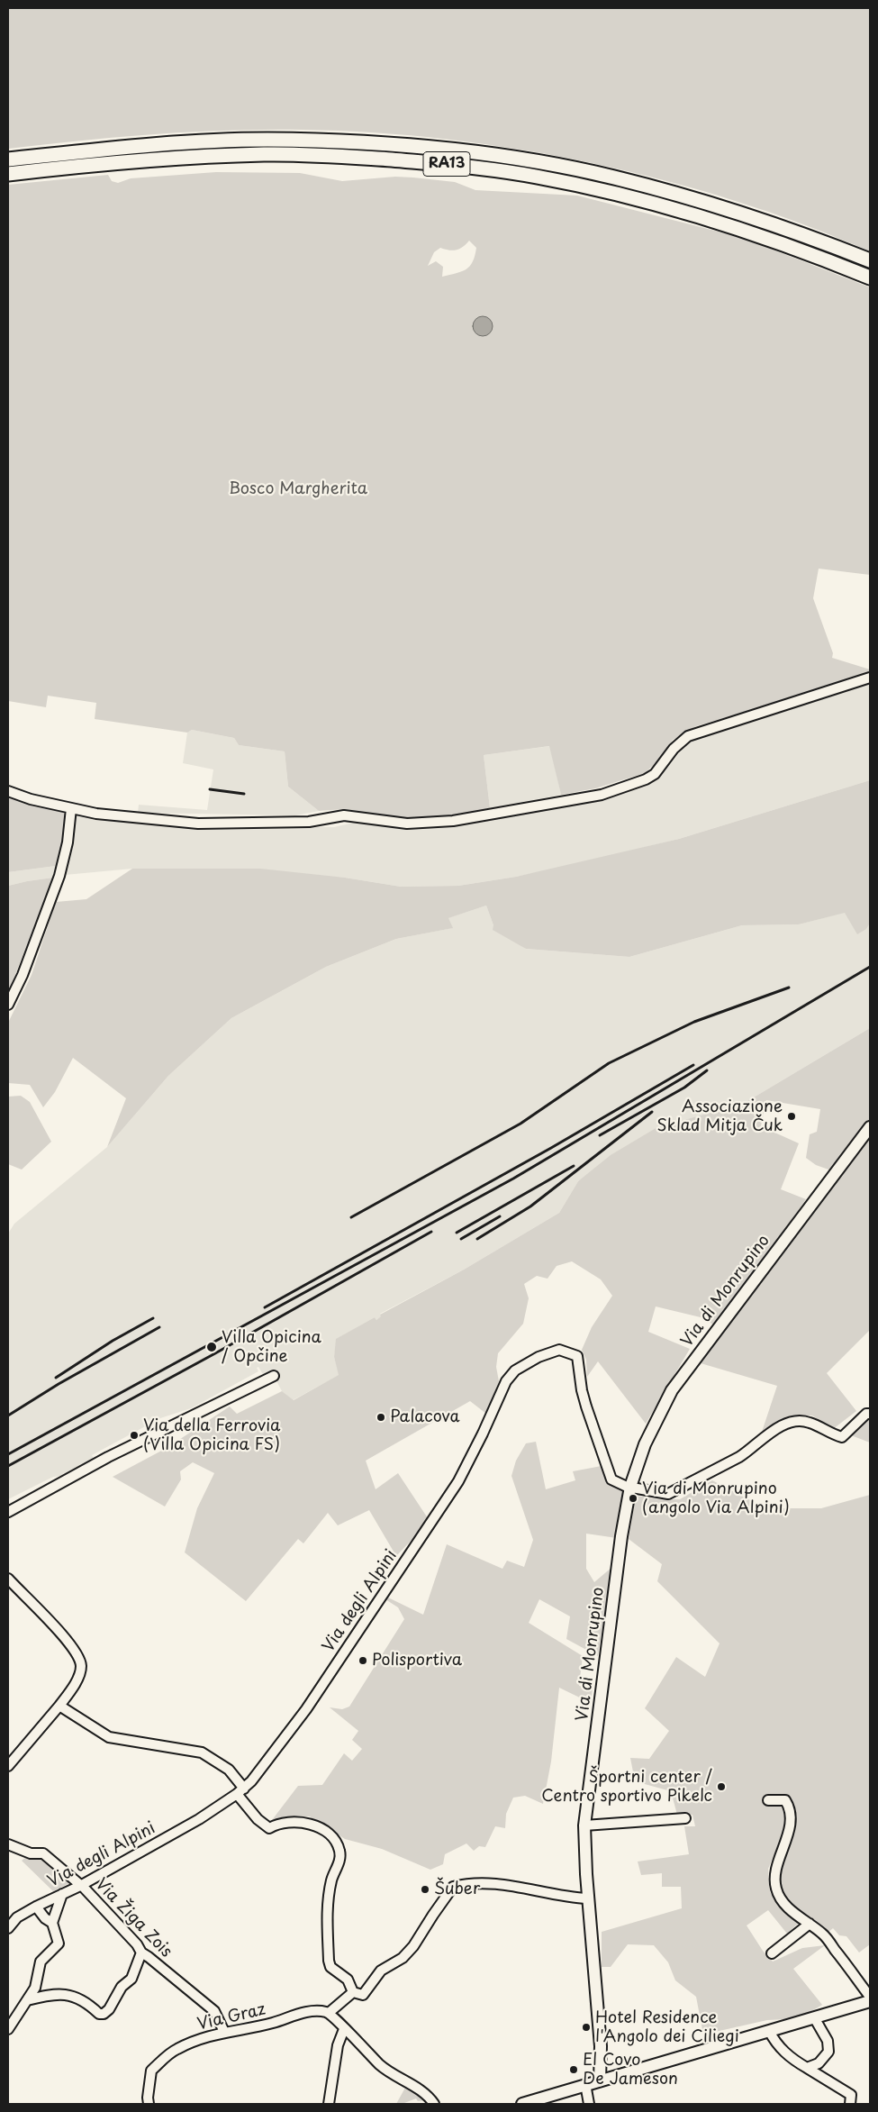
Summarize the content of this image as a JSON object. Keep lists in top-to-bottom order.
{
  "streets": {
    "highway": ["RA13"],
    "main road": ["Via di Monrupino"],
    "street": ["Via degli Alpini", "Via Žiga Zois", "Via Graz"]
  },
  "crossings": [
    ["Via di Monrupino", "Via degli Alpini"],
    ["Via degli Alpini", "Via Žiga Zois"],
    ["Via Žiga Zois", "Via Graz"]
  ],
  "parks": ["Bosco Margherita"],
  "places": [
    "Associazione Sklad Mitja Čuk",
    "Villa Opicina / Opčine",
    "Palacova",
    "Via della Ferrovia (Villa Opicina FS)",
    "Via di Monrupino (angolo Via Alpini)",
    "Polisportiva",
    "Športni center / Centro sportivo Pikelc",
    "Šuber",
    "Hotel Residence l'Angolo dei Ciliegi",
    "El Covo De Jameson"
  ]
}
